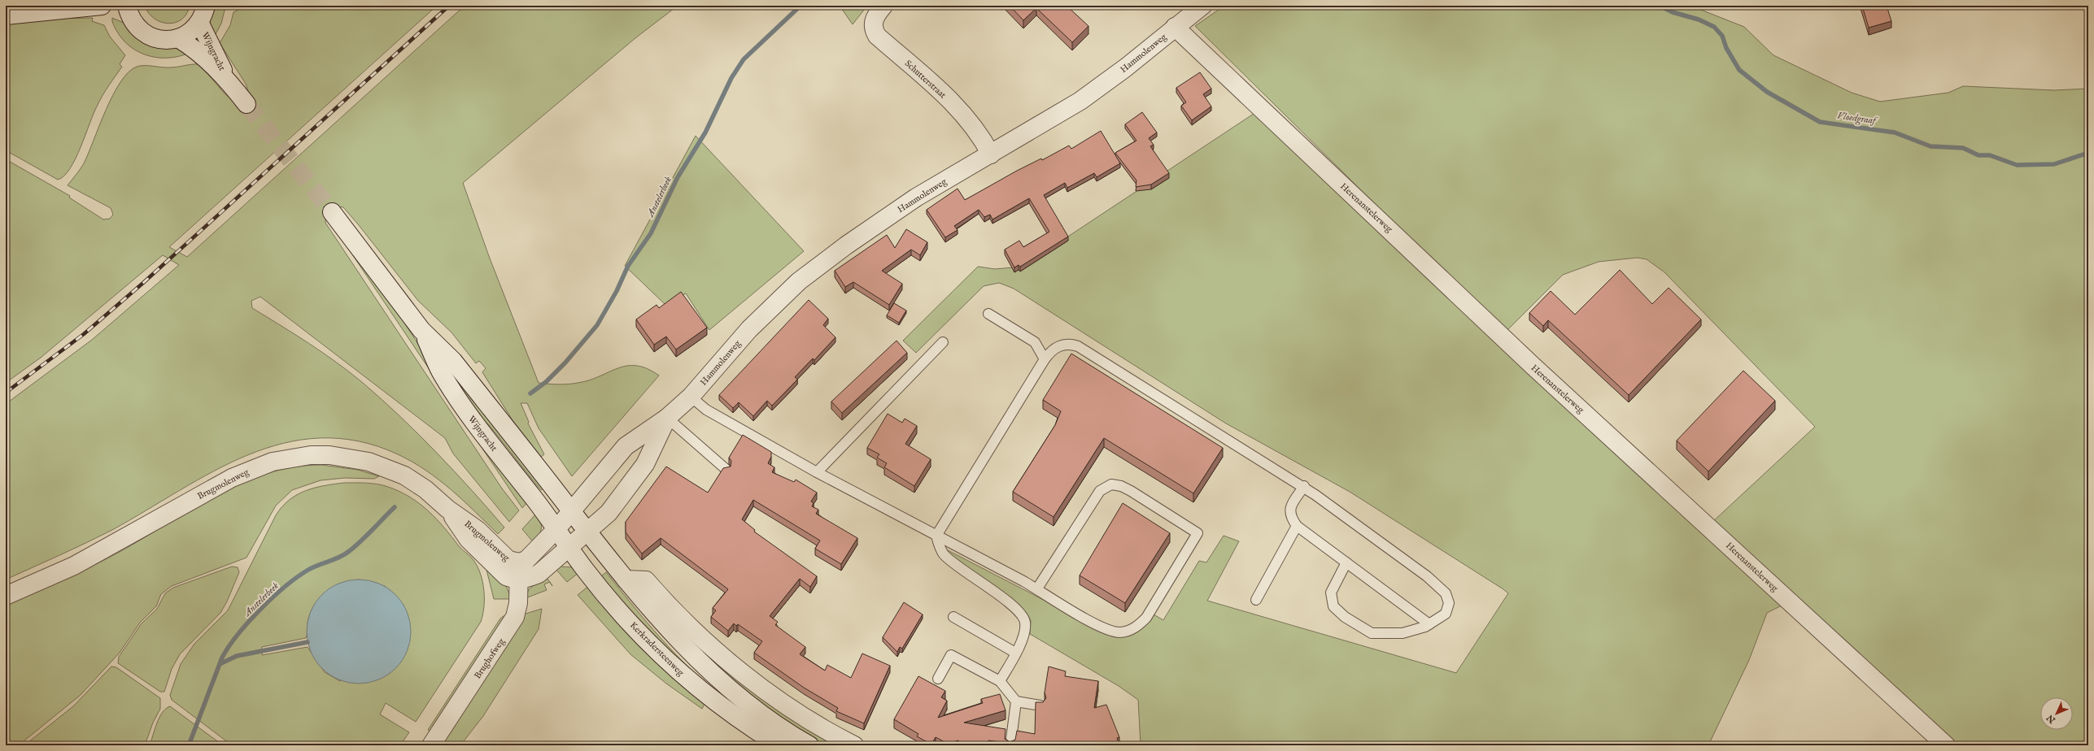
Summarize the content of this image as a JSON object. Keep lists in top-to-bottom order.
{
  "streets": {
    "street": [
      "Wijngracht",
      "Hammolenweg",
      "Schutterstraat",
      "Herenanstelerweg",
      "Brugmolenweg",
      "Kerkradersteenweg",
      "Brughofweg"
    ]
  },
  "crossings": [
    ["Wijngracht", "Hammolenweg"],
    ["Wijngracht", "Brugmolenweg"],
    ["Wijngracht", "Kerkradersteenweg"],
    ["Hammolenweg", "Schutterstraat"],
    ["Hammolenweg", "Herenanstelerweg"],
    ["Hammolenweg", "Brugmolenweg"],
    ["Hammolenweg", "Kerkradersteenweg"],
    ["Hammolenweg", "Brughofweg"],
    ["Brugmolenweg", "Kerkradersteenweg"],
    ["Brugmolenweg", "Brughofweg"]
  ],
  "water": ["Vloedgraaf", "Anstelerbeek"],
  "north": "bottom left"
}
